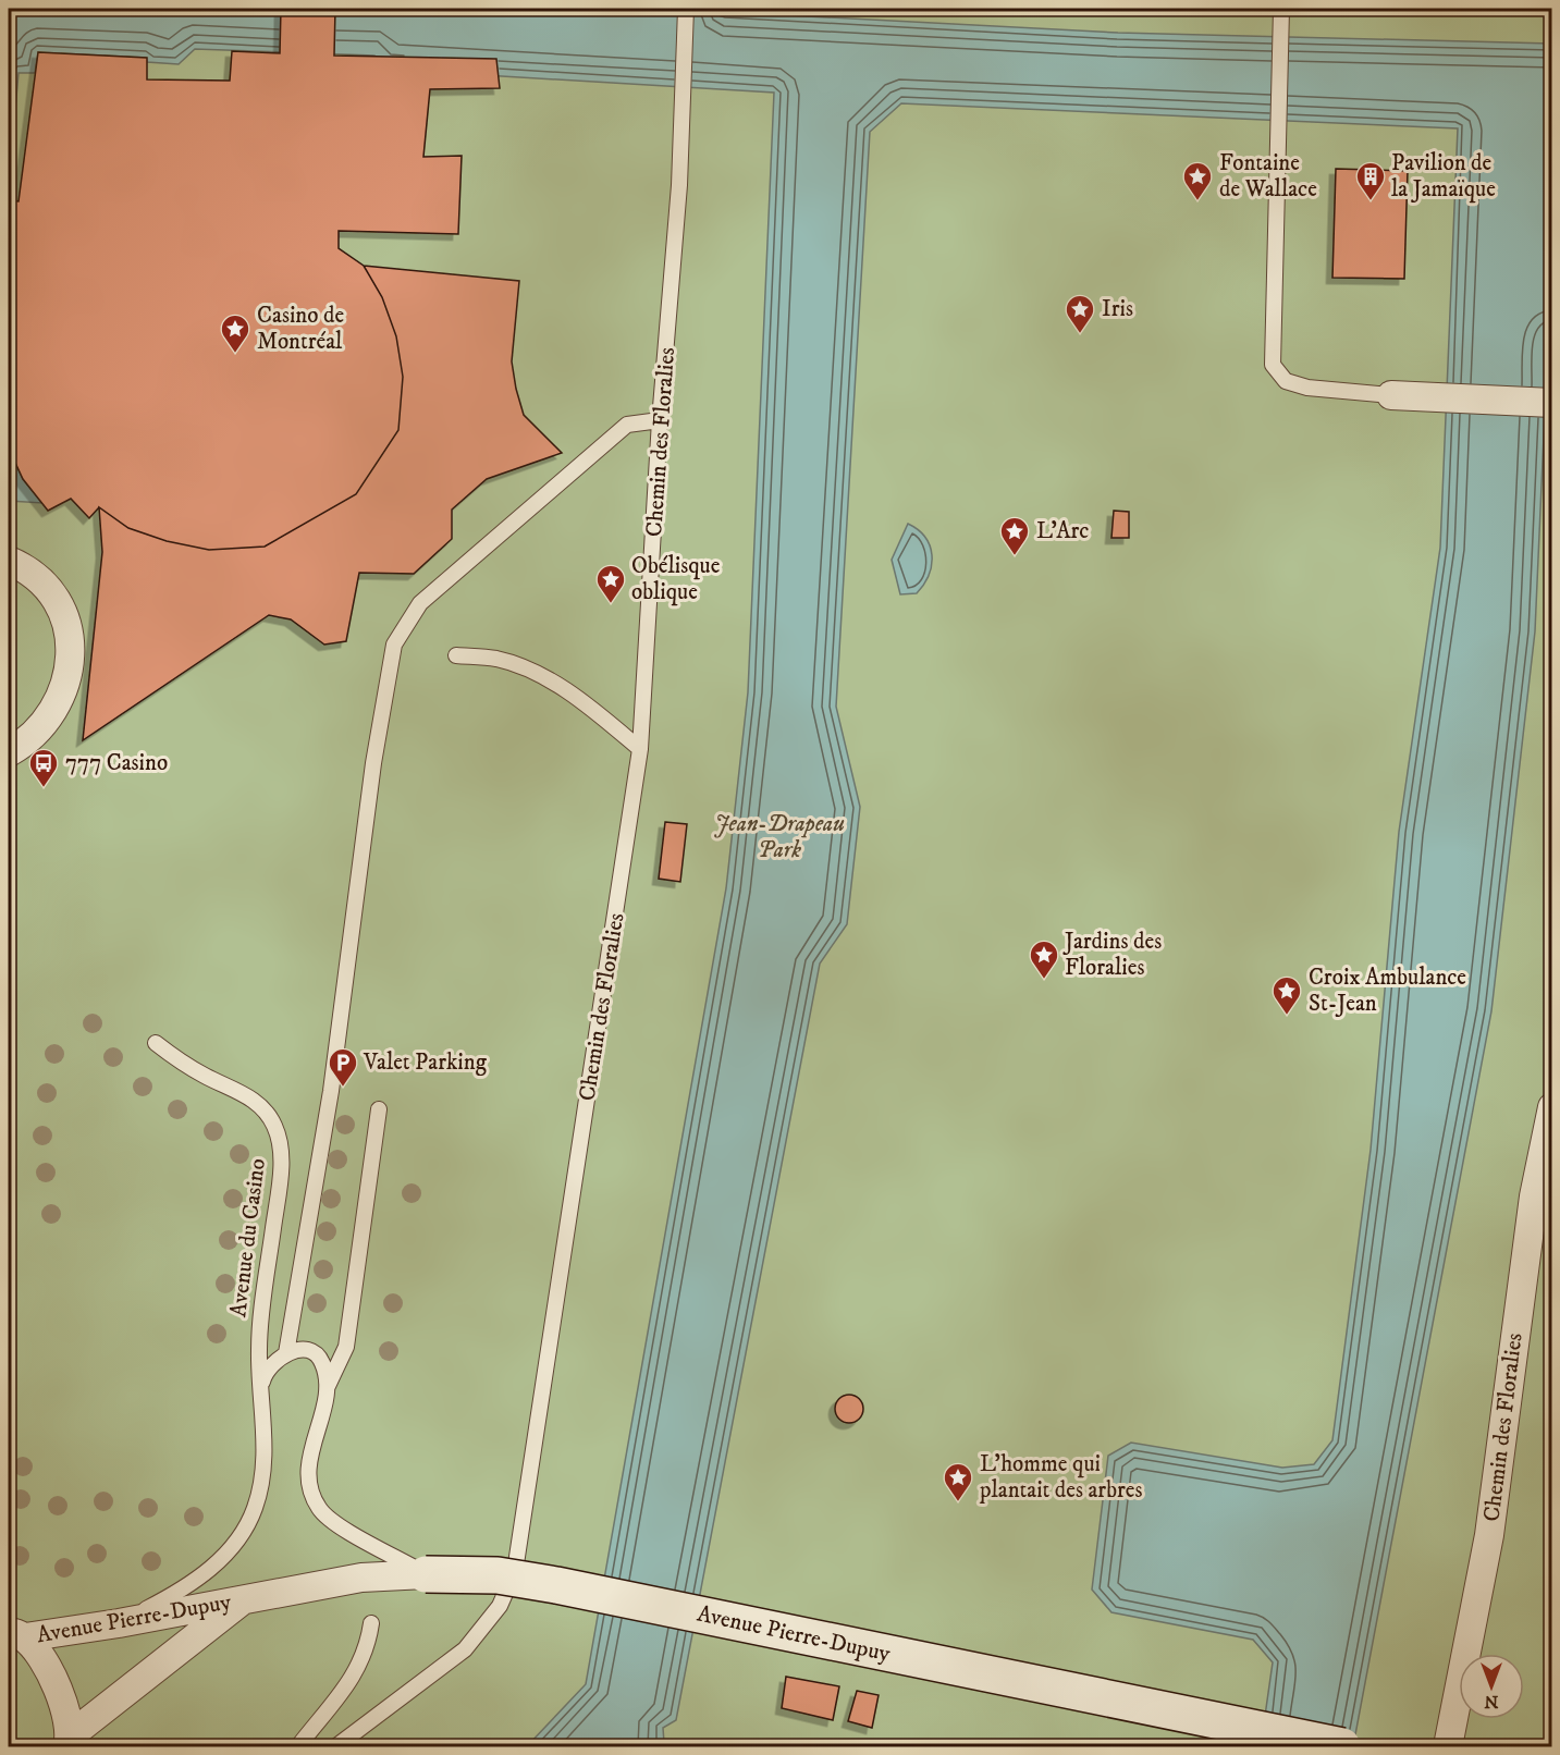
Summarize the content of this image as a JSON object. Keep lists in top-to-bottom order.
{
  "streets": {
    "street": ["Chemin des Floralies", "Avenue Pierre-Dupuy"],
    "lane": ["Avenue du Casino"]
  },
  "crossings": [
    ["Avenue du Casino", "Avenue Pierre-Dupuy"]
  ],
  "parks": ["Jean-Drapeau Park"],
  "places": {
    "place": [
      "Fontaine de Wallace",
      "Iris",
      "Casino de Montréal",
      "L'Arc",
      "Obélisque oblique",
      "Jardins des Floralies",
      "Croix Ambulance St-Jean",
      "L'homme qui plantait des arbres"
    ],
    "building": ["Pavilion de la Jamaïque"],
    "bus stop": ["777 Casino"],
    "parking": ["Valet Parking"]
  },
  "north": "bottom"
}
